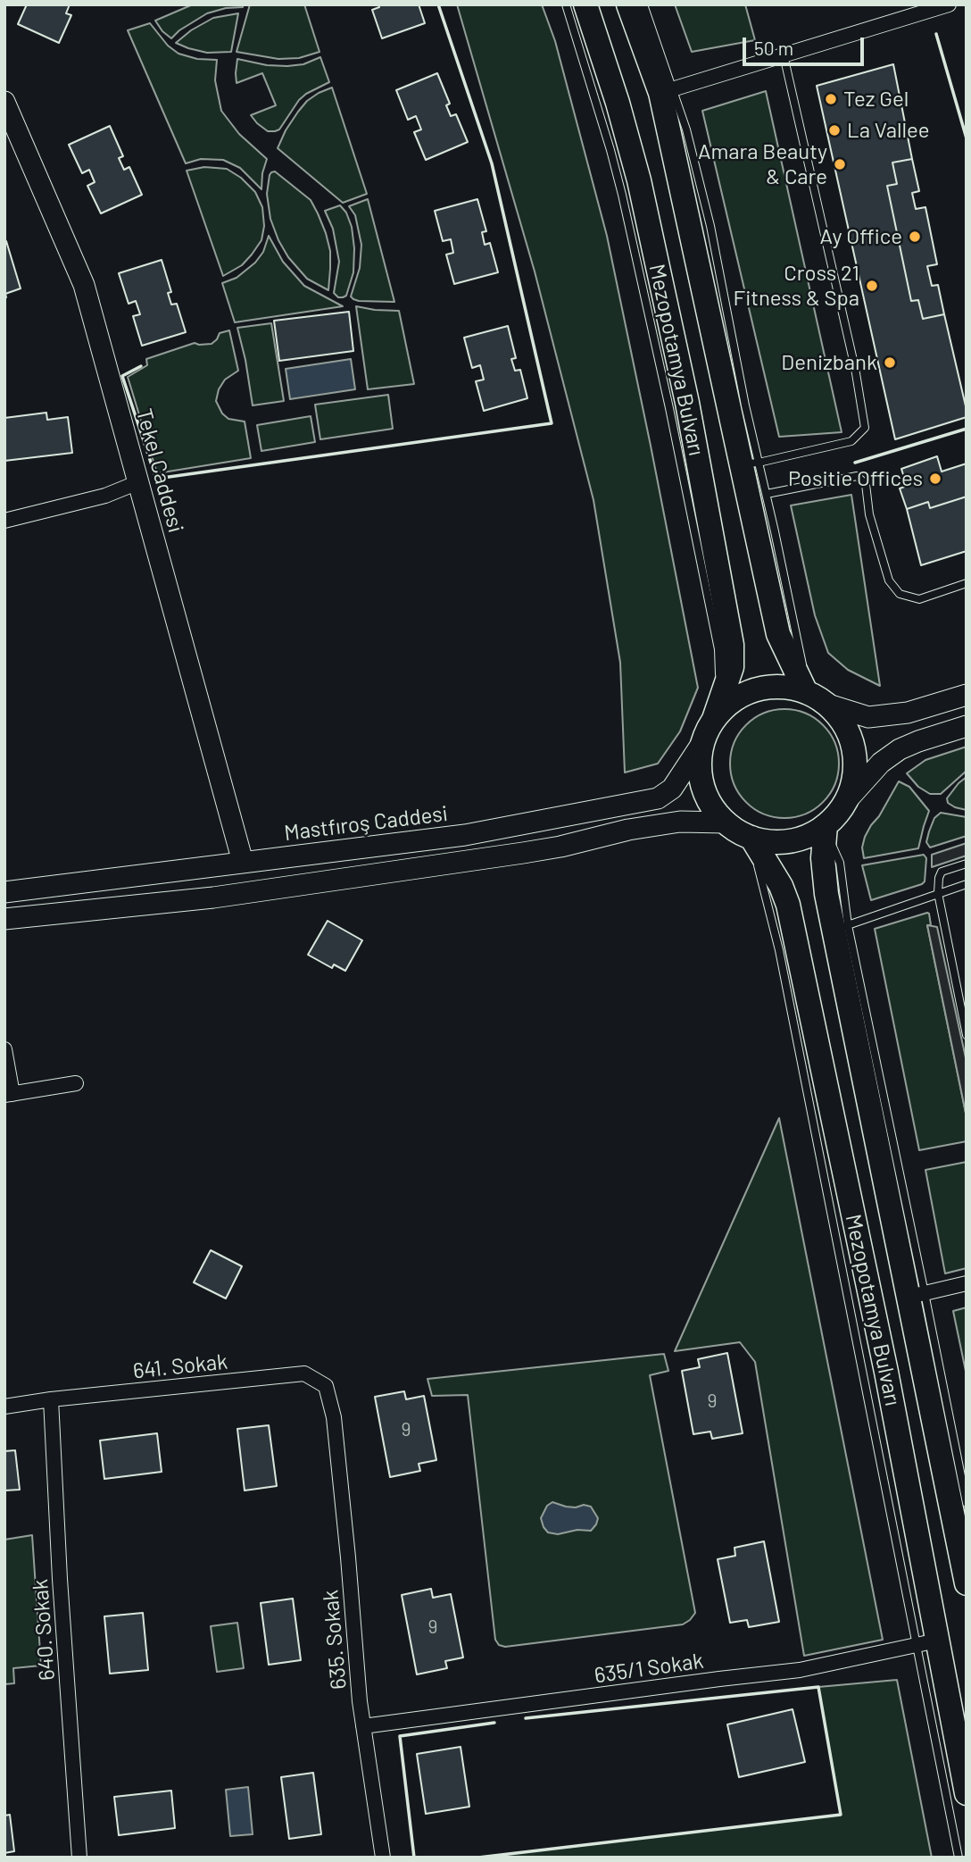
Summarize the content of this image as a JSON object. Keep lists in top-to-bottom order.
{
  "streets": {
    "main road": ["Mezopotamya Bulvarı", "Tekel Caddesi", "Mastfıroş Caddesi"],
    "street": [
      "641. Sokak",
      "640. Sokak",
      "635. Sokak",
      "635/1 Sokak"
    ]
  },
  "crossings": [
    ["Mezopotamya Bulvarı", "Mastfıroş Caddesi"],
    ["Mezopotamya Bulvarı", "635/1 Sokak"],
    ["Tekel Caddesi", "Mastfıroş Caddesi"],
    ["641. Sokak", "640. Sokak"],
    ["641. Sokak", "635. Sokak"],
    ["635. Sokak", "635/1 Sokak"]
  ],
  "places": [
    "Tez Gel",
    "La Vallee",
    "Amara Beauty & Care",
    "Ay Office",
    "Cross 21 Fitness & Spa",
    "Denizbank",
    "Positie Offices"
  ],
  "house_numbers": ["9", "9", "9"],
  "scale_bar": "50 m"
}
